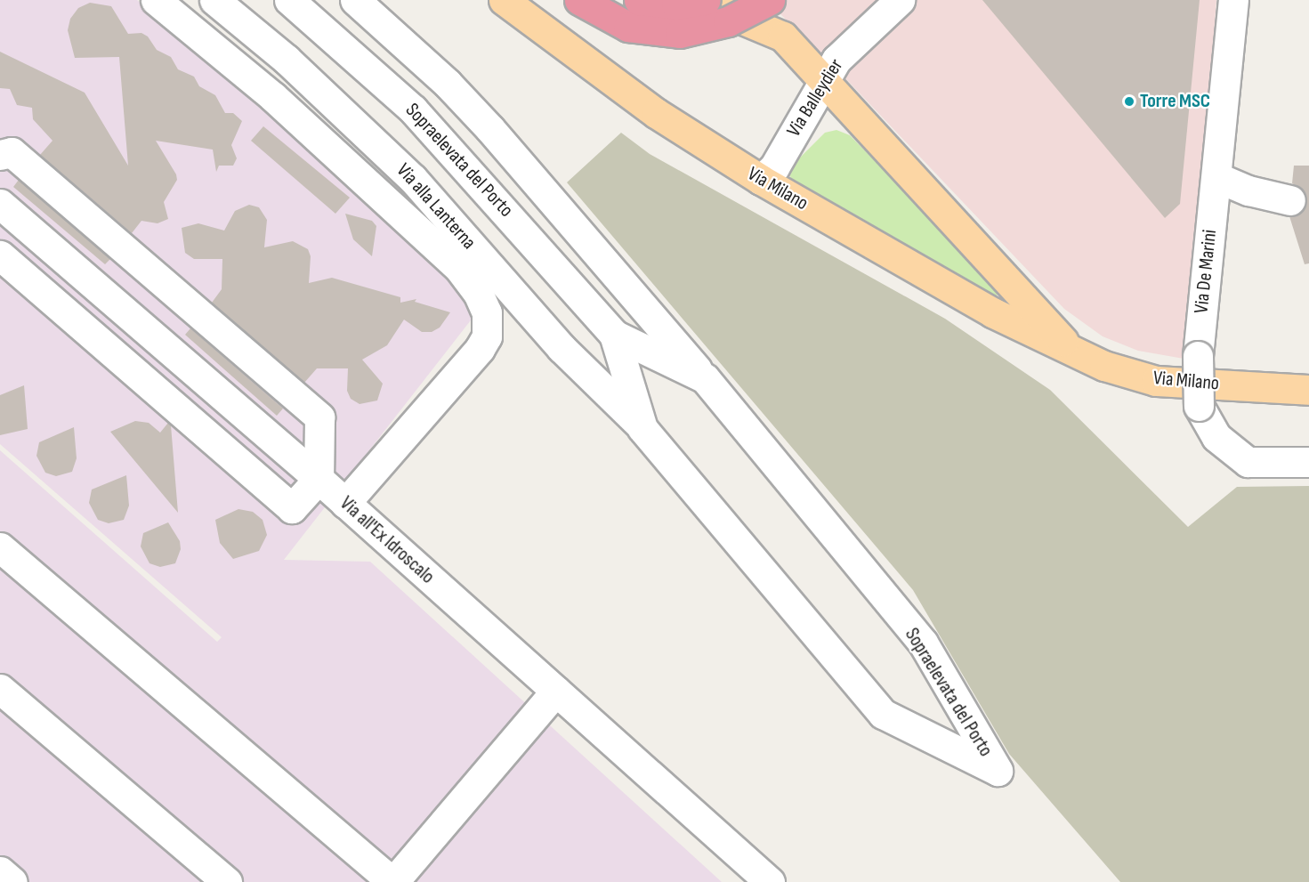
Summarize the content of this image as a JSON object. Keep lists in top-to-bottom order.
{
  "streets": {
    "main road": ["Via Milano"],
    "street": [
      "Via Balleydier",
      "Sopraelevata del Porto",
      "Via alla Lanterna",
      "Via De Marini",
      "Via all'Ex Idroscalo"
    ]
  },
  "crossings": [
    ["Via Balleydier", "Via Milano"],
    ["Sopraelevata del Porto", "Via alla Lanterna"]
  ],
  "places": ["Torre MSC"]
}
